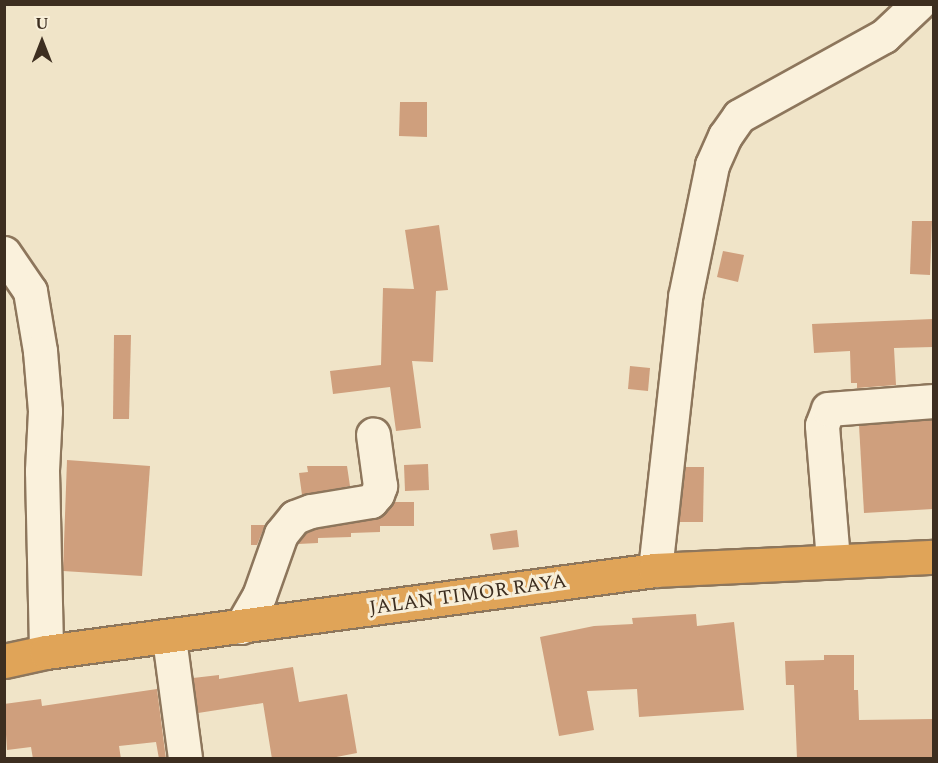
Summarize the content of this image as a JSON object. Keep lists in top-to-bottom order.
{
  "streets": {
    "highway": ["JALAN TIMOR RAYA"]
  },
  "north": "top"
}
